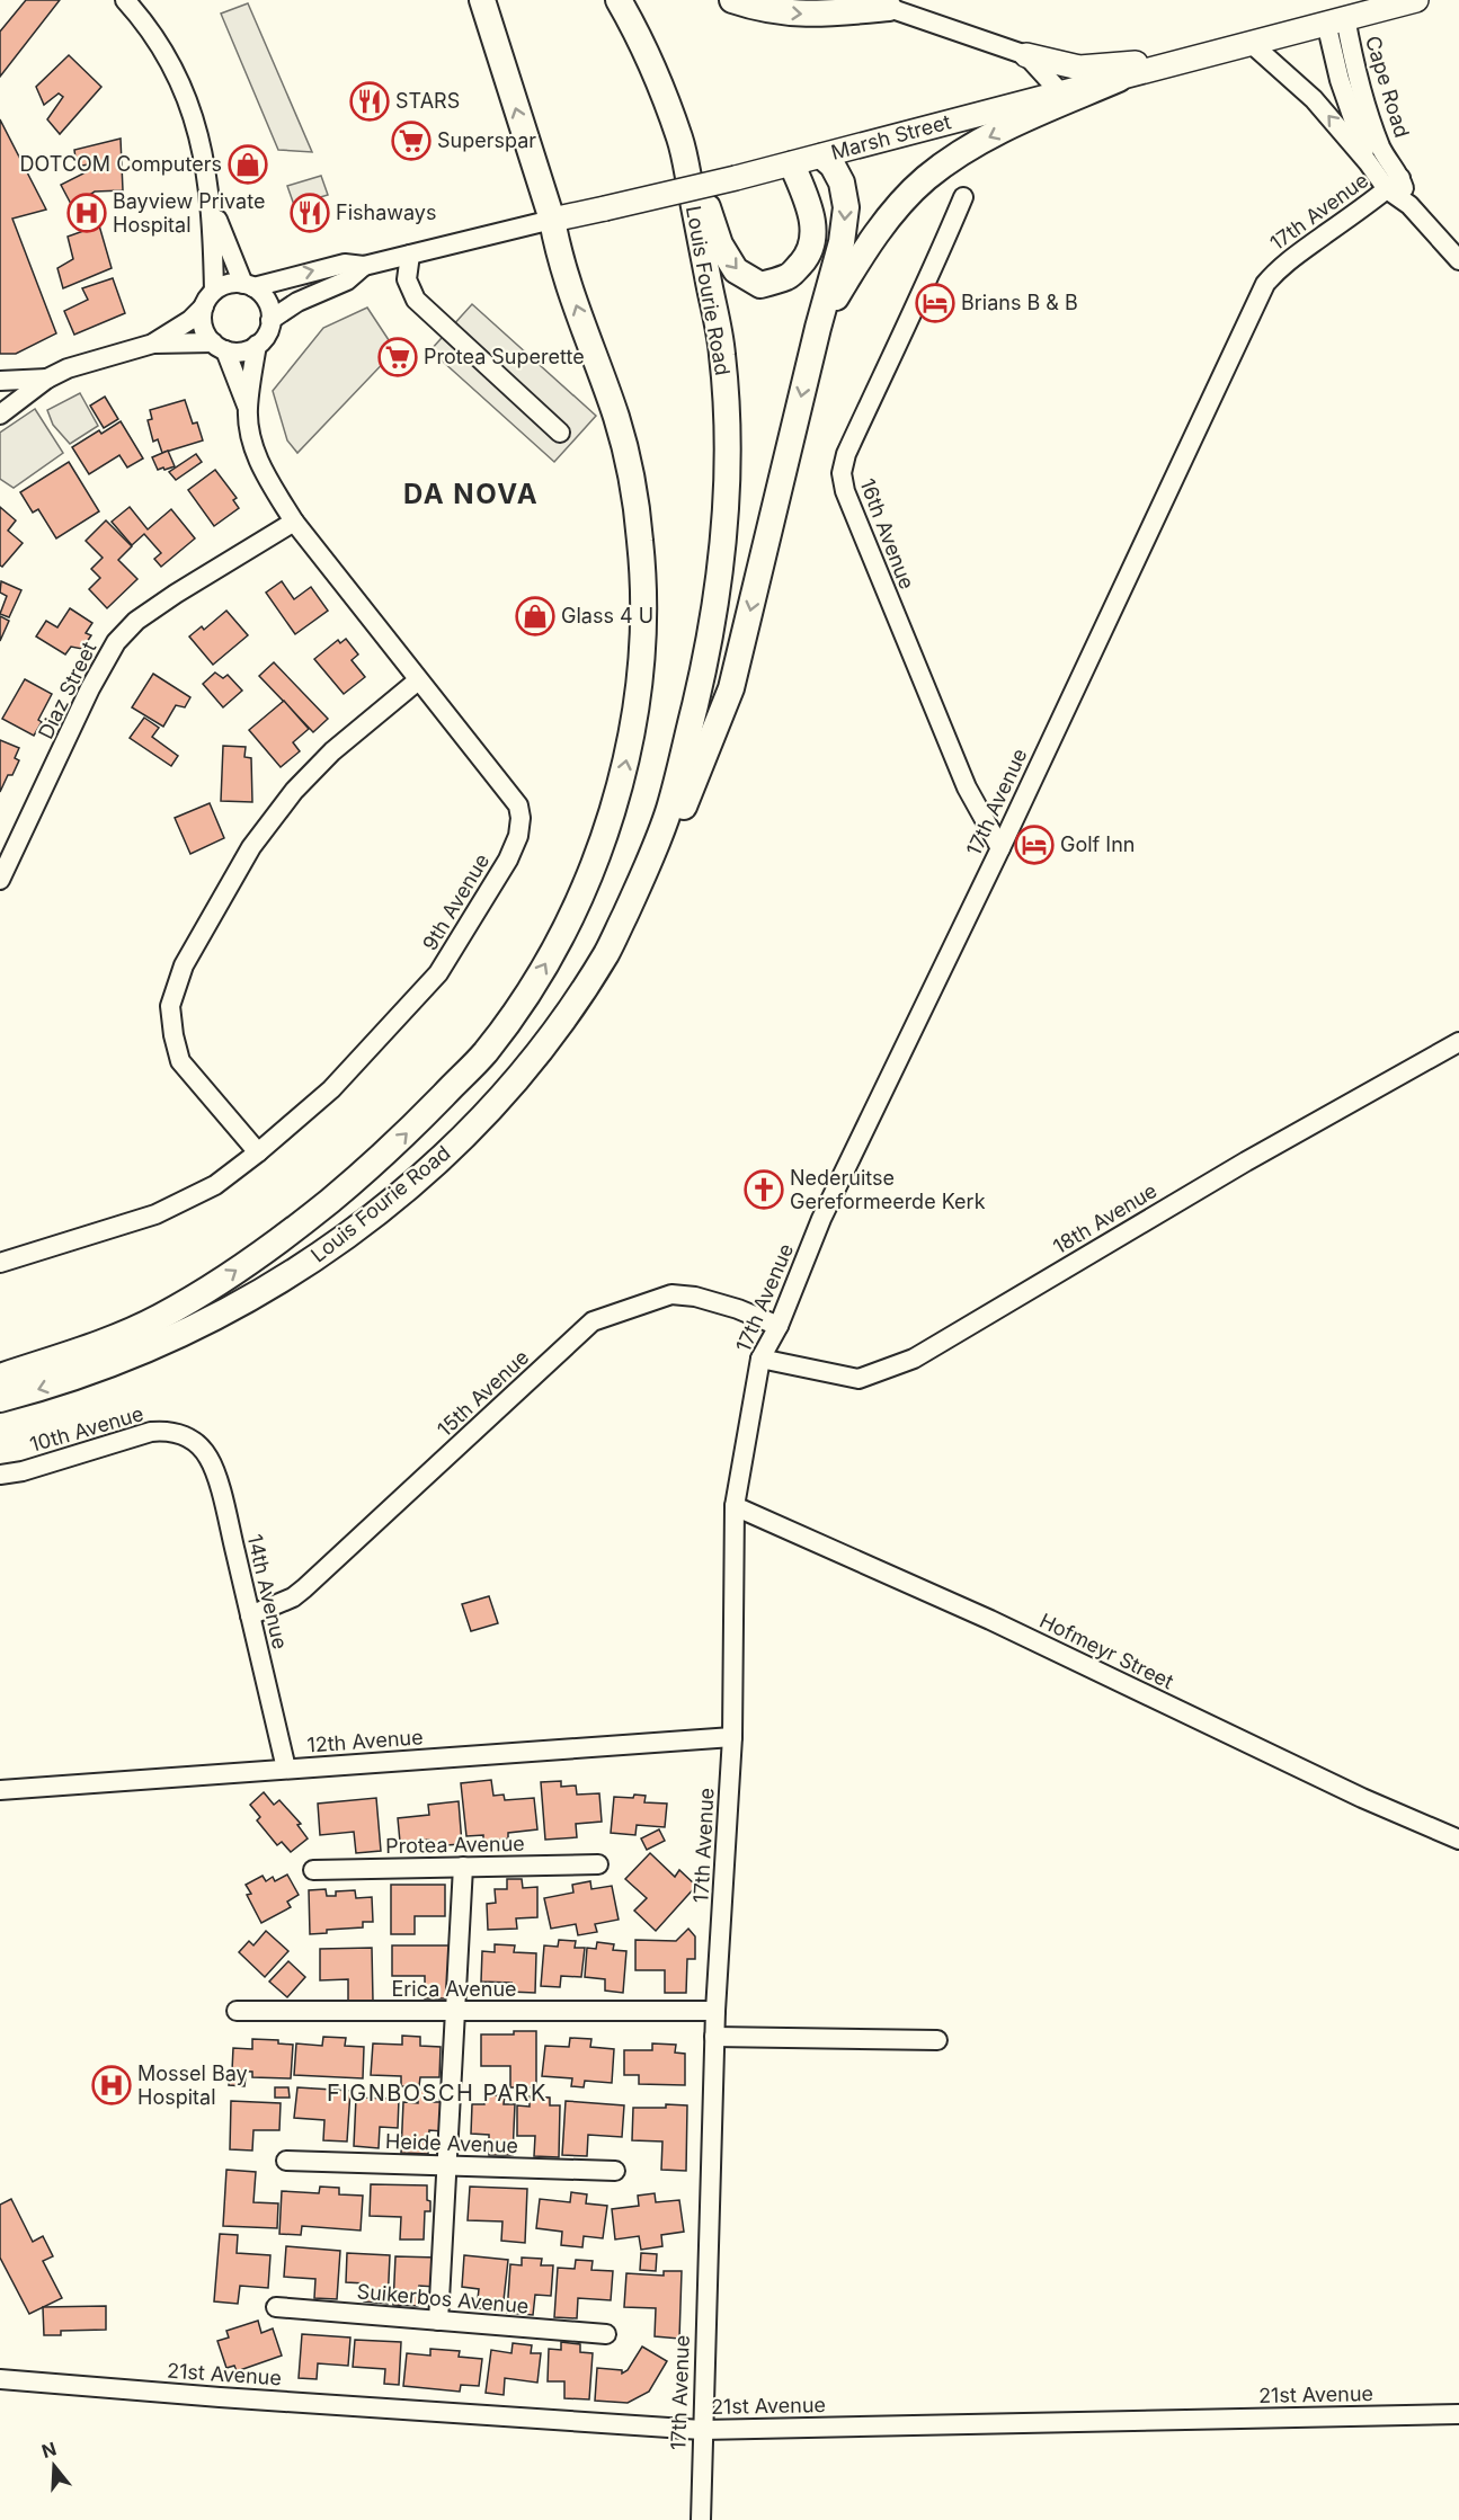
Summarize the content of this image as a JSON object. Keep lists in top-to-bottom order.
{
  "streets": {
    "main road": ["Louis Fourie Road"],
    "street": [
      "Cape Road",
      "Marsh Street",
      "17th Avenue",
      "16th Avenue",
      "Diaz Street",
      "9th Avenue",
      "18th Avenue",
      "15th Avenue",
      "10th Avenue",
      "14th Avenue",
      "Hofmeyr Street",
      "12th Avenue",
      "Protea Avenue",
      "Erica Avenue",
      "Heide Avenue",
      "Suikerbos Avenue",
      "21st Avenue"
    ]
  },
  "crossings": [
    ["Cape Road", "Marsh Street"],
    ["Cape Road", "17th Avenue"],
    ["Marsh Street", "9th Avenue"],
    ["17th Avenue", "16th Avenue"],
    ["17th Avenue", "18th Avenue"],
    ["17th Avenue", "15th Avenue"],
    ["17th Avenue", "Hofmeyr Street"],
    ["17th Avenue", "12th Avenue"],
    ["17th Avenue", "Erica Avenue"],
    ["17th Avenue", "21st Avenue"],
    ["Diaz Street", "9th Avenue"],
    ["15th Avenue", "14th Avenue"],
    ["10th Avenue", "14th Avenue"],
    ["14th Avenue", "12th Avenue"]
  ],
  "districts": ["DA NOVA", "FIGNBOSCH PARK"],
  "places": {
    "restaurant": ["STARS", "Fishaways"],
    "supermarket": ["Superspar", "Protea Superette"],
    "shop": ["DOTCOM Computers", "Glass 4 U"],
    "hospital": ["Bayview Private Hospital", "Mossel Bay Hospital"],
    "hotel": ["Brians B & B", "Golf Inn"],
    "church": ["Nederuitse Gereformeerde Kerk"]
  },
  "north": "top"
}
